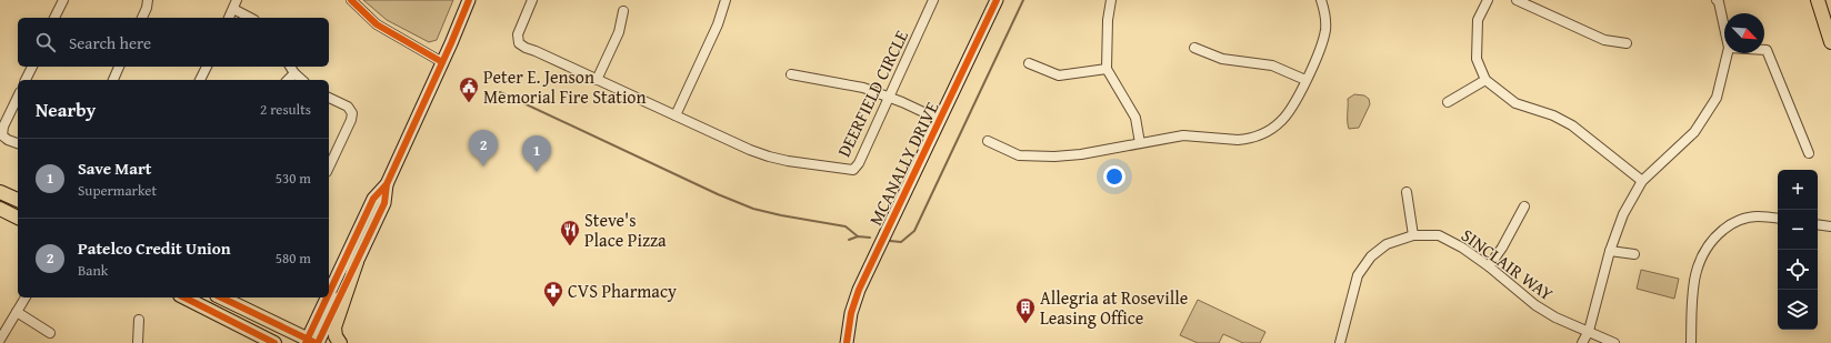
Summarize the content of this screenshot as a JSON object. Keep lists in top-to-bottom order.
{
  "streets": {
    "main road": ["MCANALLY DRIVE"],
    "street": ["DEERFIELD CIRCLE", "SINCLAIR WAY"]
  },
  "places": {
    "public building": ["Peter E. Jenson Memorial Fire Station"],
    "restaurant": ["Steve's Place Pizza"],
    "pharmacy": ["CVS Pharmacy"],
    "building": ["Allegria at Roseville Leasing Office"]
  },
  "north": "bottom right",
  "page": {
    "search": "Search here",
    "heading": ["Nearby", "2 results"],
    "pins": ["2", "1"],
    "list": [
      {
        "mark": "1",
        "name": "Save Mart",
        "note": "Supermarket",
        "value": "530 m"
      },
      {
        "mark": "2",
        "name": "Patelco Credit Union",
        "note": "Bank",
        "value": "580 m"
      }
    ],
    "map_buttons": ["+", "−"]
  }
}
